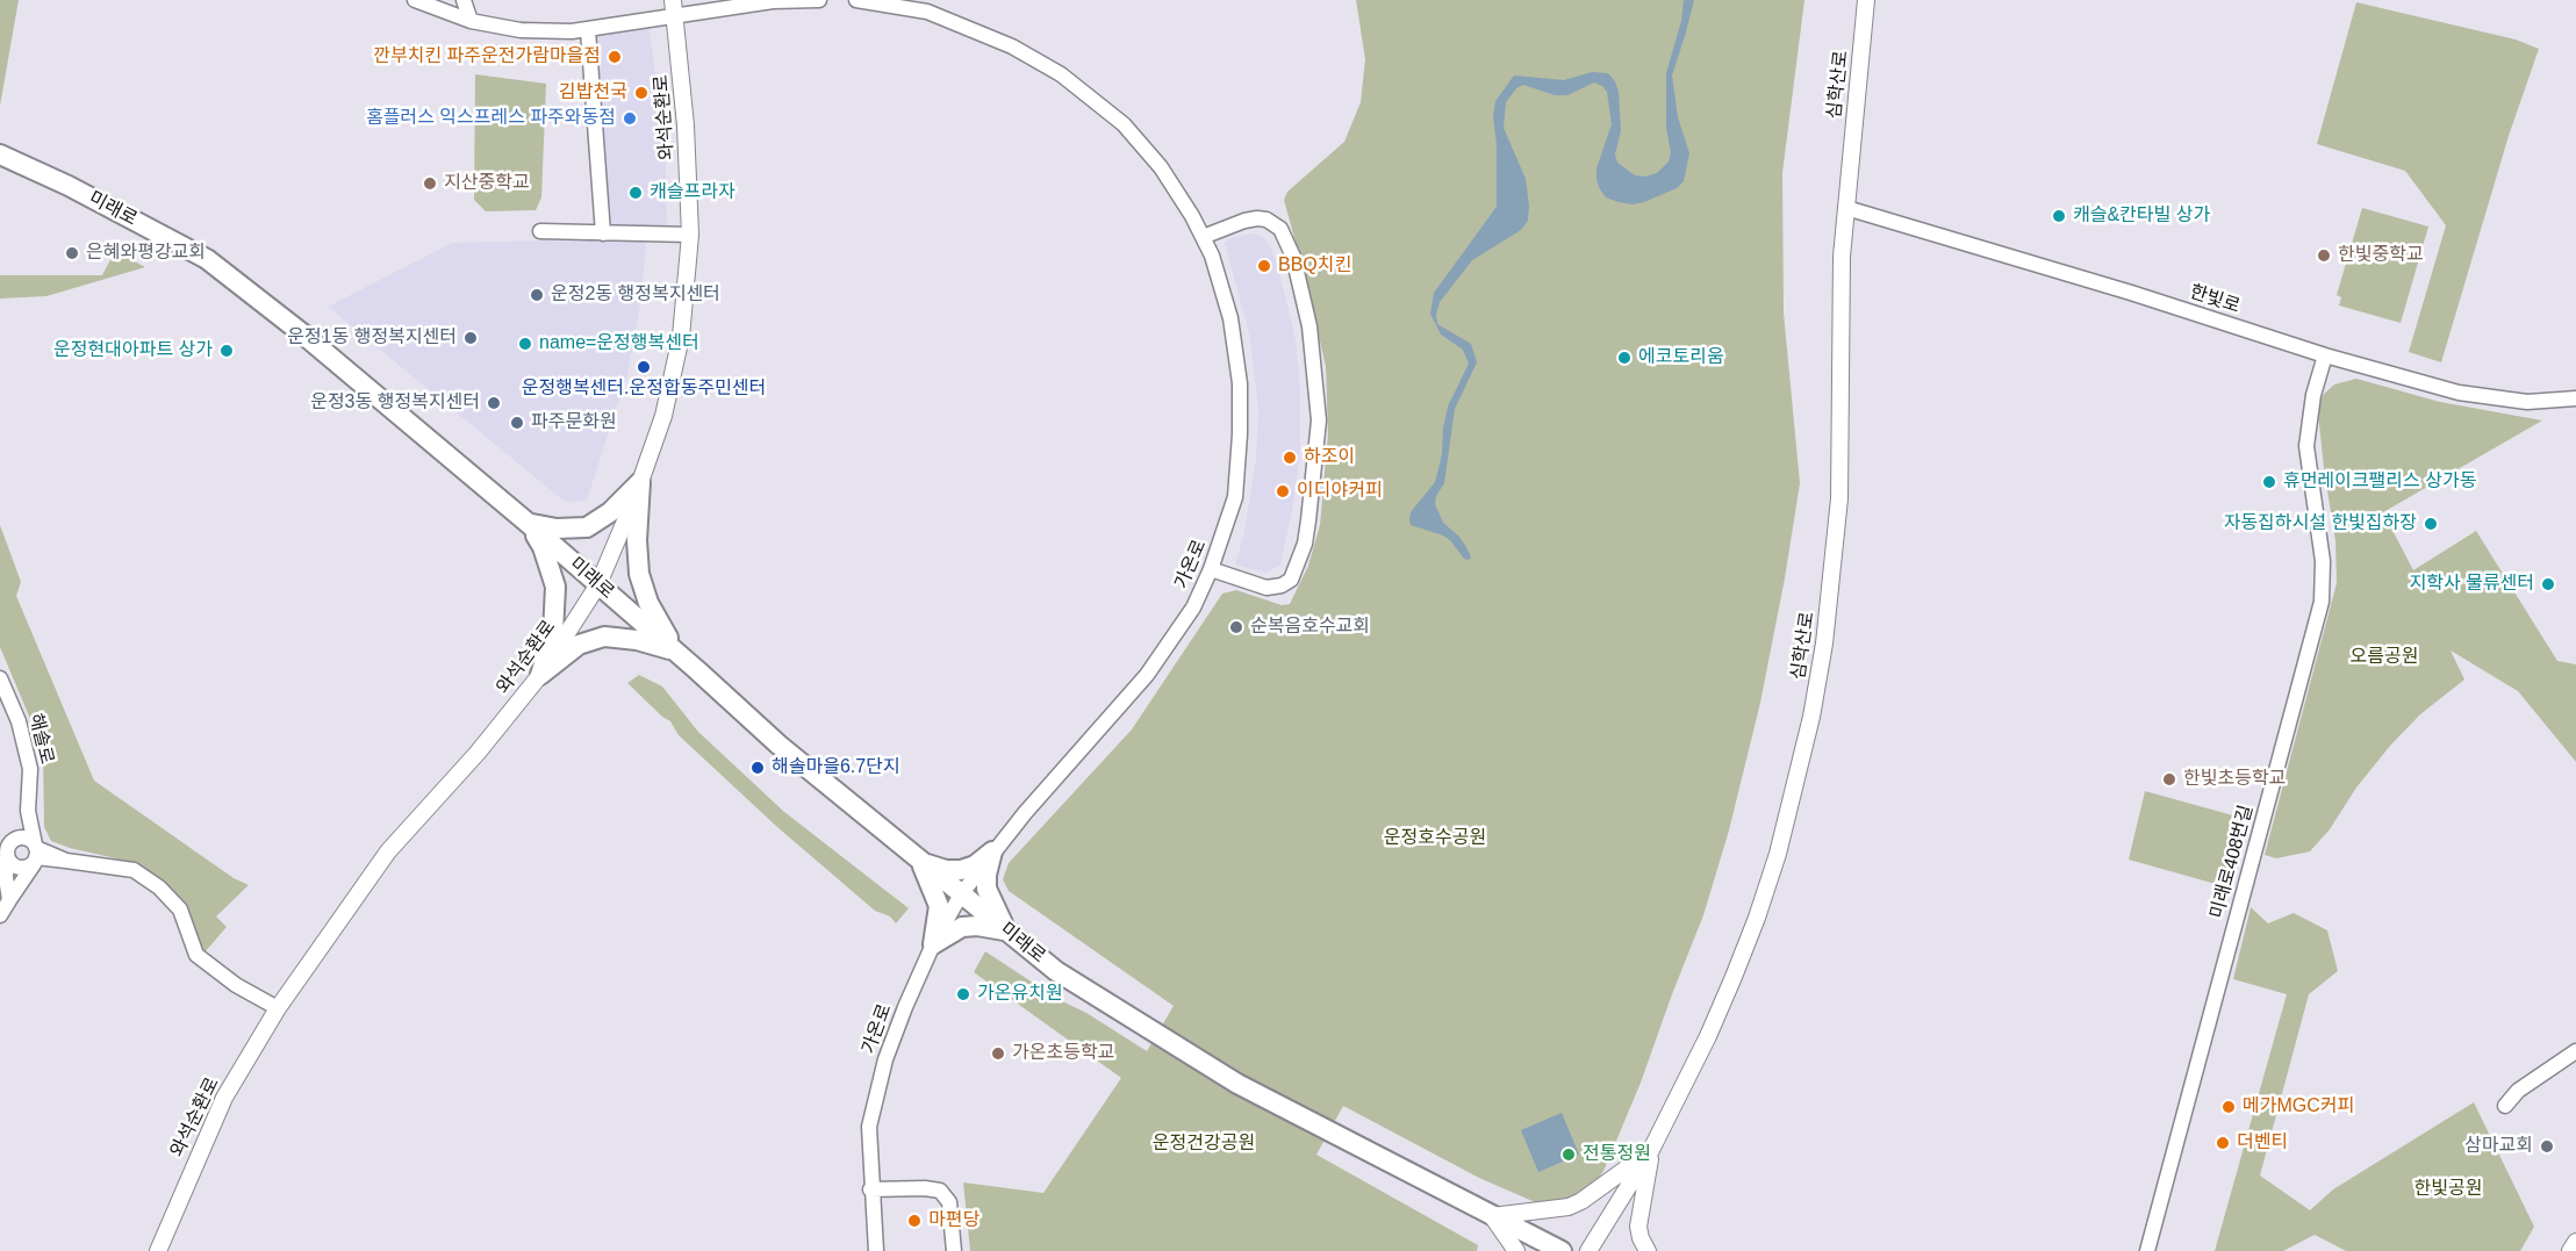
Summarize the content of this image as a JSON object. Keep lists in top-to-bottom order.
{
  "streets": {
    "main road": ["미래로"],
    "street": [
      "심학산로",
      "와석순환로",
      "한빛로",
      "가온로",
      "해솔로",
      "미래로408번길"
    ]
  },
  "crossings": [
    ["심학산로", "한빛로"],
    ["와석순환로", "미래로"],
    ["미래로", "가온로"],
    ["한빛로", "미래로408번길"]
  ],
  "parks": [
    "오름공원",
    "운정호수공원",
    "운정건강공원",
    "한빛공원"
  ],
  "places": [
    "깐부치킨 파주운전가람마을점",
    "김밥천국",
    "홈플러스 익스프레스 파주와동점",
    "지산중학교",
    "캐슬프라자",
    "캐슬&칸타빌 상가",
    "은혜와평강교회",
    "한빛중학교",
    "BBQ치킨",
    "운정2동 행정복지센터",
    "운정1동 행정복지센터",
    "name=운정행복센터",
    "운정현대아파트 상가",
    "에코토리움",
    "운정행복센터.운정합동주민센터",
    "운정3동 행정복지센터",
    "파주문화원",
    "하조이",
    "휴먼레이크팰리스 상가동",
    "이디야커피",
    "자동집하시설 한빛집하장",
    "지학사 물류센터",
    "순복음호수교회",
    "해솔마을6.7단지",
    "한빛초등학교",
    "가온유치원",
    "가온초등학교",
    "메가MGC커피",
    "더벤티",
    "삼마교회",
    "전통정원",
    "마편당"
  ]
}
